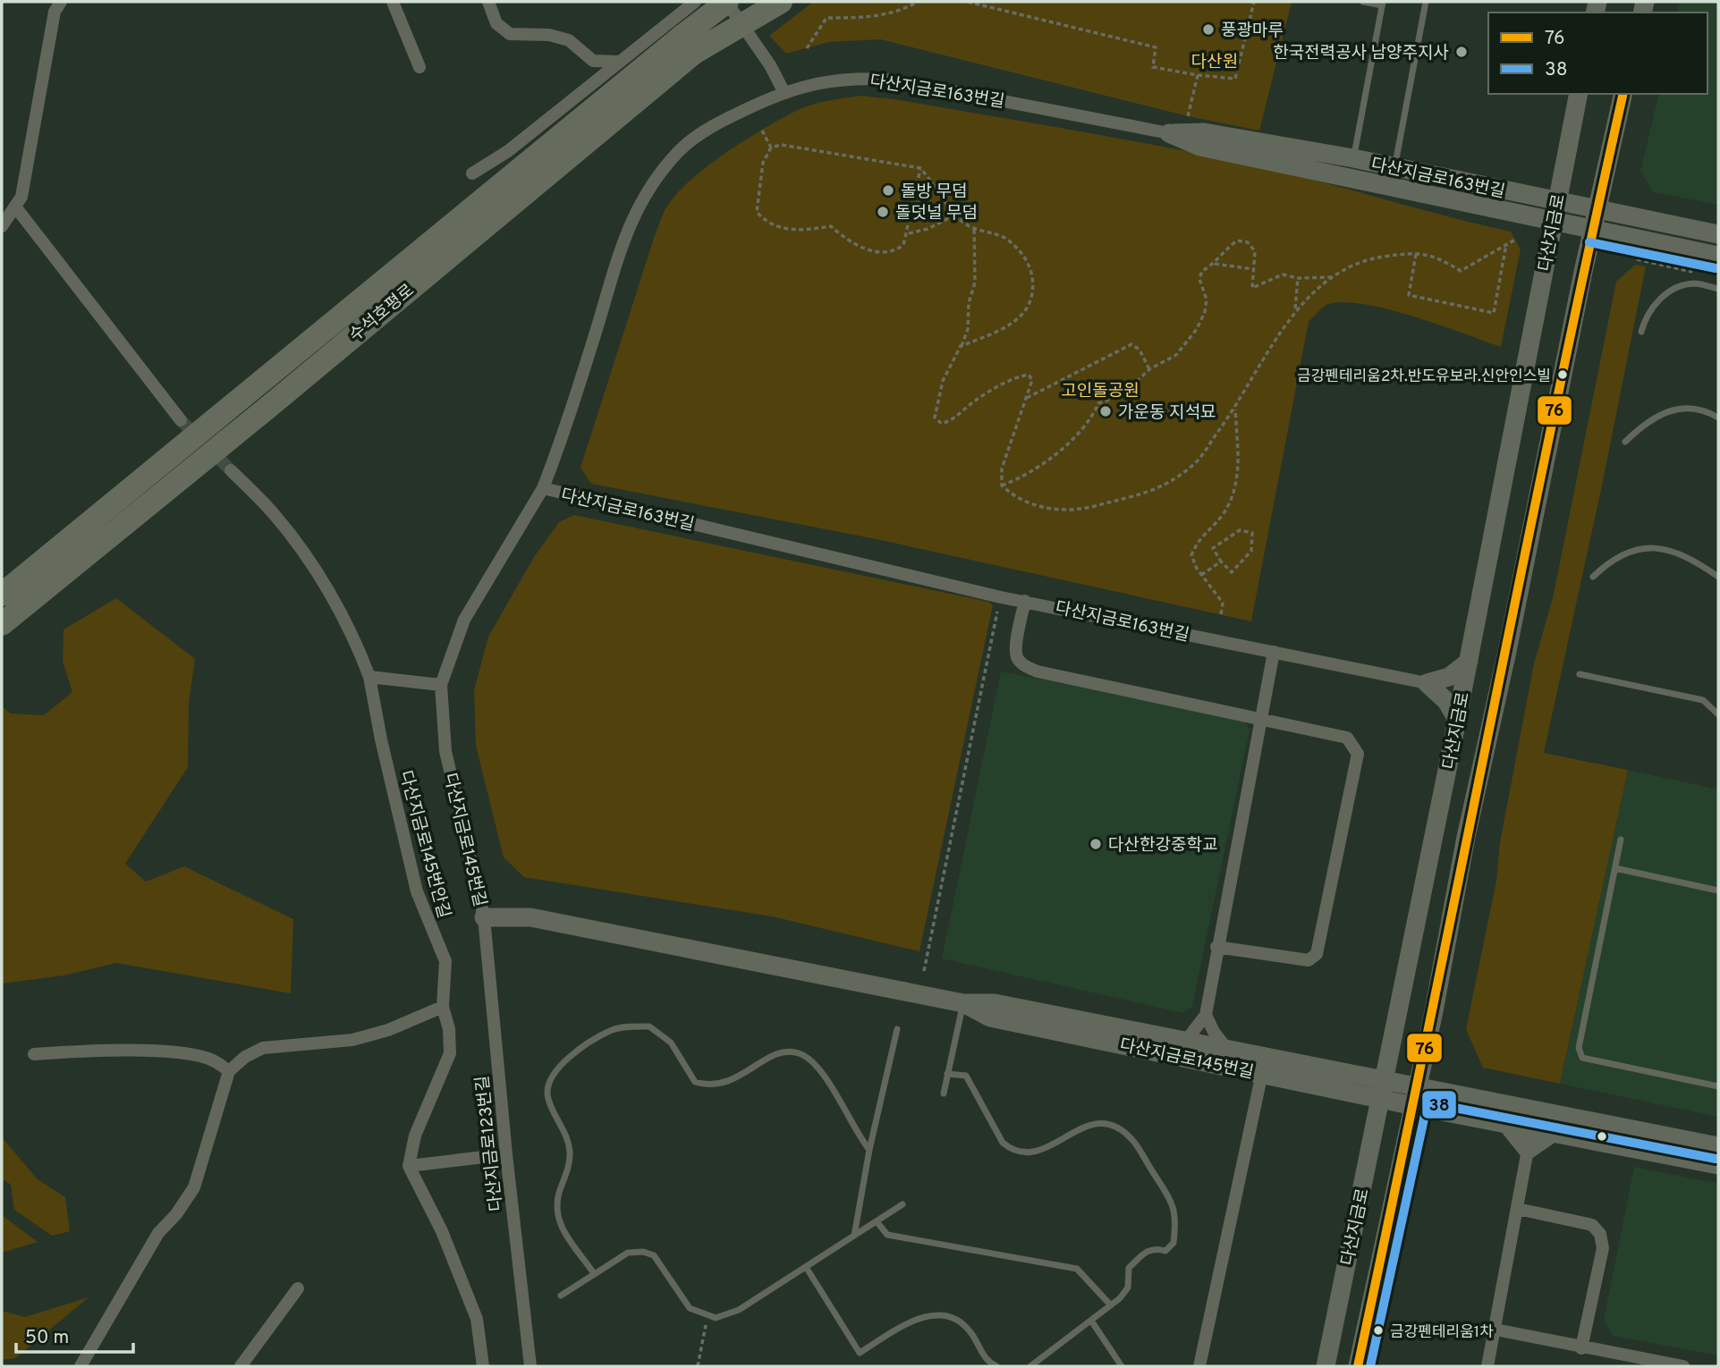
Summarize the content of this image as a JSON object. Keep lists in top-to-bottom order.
{
  "streets": {
    "highway": ["수석호평로"],
    "street": [
      "다산지금로163번길",
      "다산지금로",
      "다산지금로145번길",
      "다산지금로145번안길",
      "다산지금로123번길"
    ]
  },
  "crossings": [
    ["다산지금로163번길", "다산지금로"],
    ["다산지금로163번길", "다산지금로145번길"],
    ["다산지금로", "다산지금로145번길"],
    ["다산지금로145번길", "다산지금로123번길"]
  ],
  "parks": ["다산원", "고인돌공원"],
  "places": [
    "풍광마루",
    "한국전력공사 남양주지사",
    "돌방 무덤",
    "돌덧널 무덤",
    "금강펜테리움2차.반도유보라.신안인스빌",
    "가운동 지석묘",
    "다산한강중학교",
    "금강펜테리움1차"
  ],
  "lines": ["transit line 76", "transit line 38"],
  "legend": ["76", "38"],
  "scale_bar": "50 m"
}
